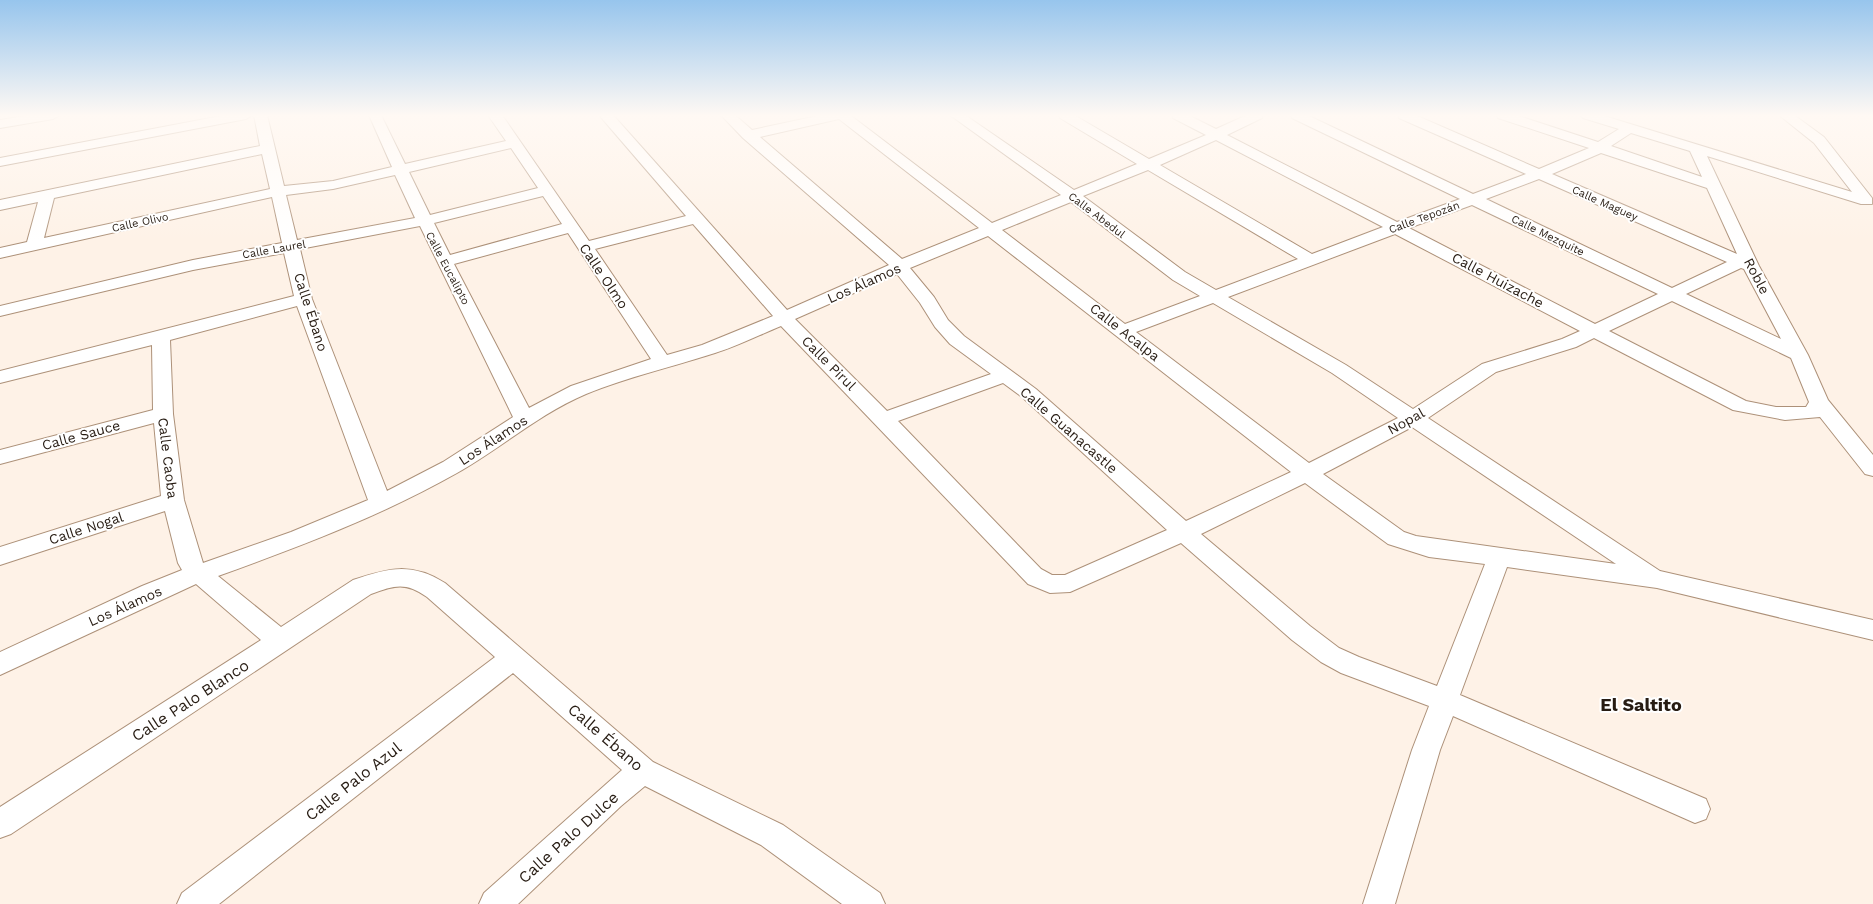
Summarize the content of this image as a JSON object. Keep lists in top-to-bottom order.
{
  "streets": {
    "street": [
      "Calle Maguey",
      "Calle Abedul",
      "Calle Tepozán",
      "Calle Olivo",
      "Calle Mezquite",
      "Calle Laurel",
      "Calle Eucalipto",
      "Calle Olmo",
      "Roble",
      "Calle Huizache",
      "Los Álamos",
      "Calle Ébano",
      "Calle Acalpa",
      "Calle Pirul",
      "Nopal",
      "Calle Guanacastle",
      "Calle Sauce",
      "Calle Caoba",
      "Calle Nogal",
      "Calle Palo Blanco",
      "Calle Palo Azul",
      "Calle Palo Dulce"
    ]
  },
  "crossings": [
    ["Calle Maguey", "Calle Tepozán"],
    ["Calle Maguey", "Roble"],
    ["Calle Maguey", "Nopal"],
    ["Calle Abedul", "Calle Tepozán"],
    ["Calle Abedul", "Los Álamos"],
    ["Calle Abedul", "Calle Acalpa"],
    ["Calle Abedul", "Nopal"],
    ["Calle Tepozán", "Calle Mezquite"],
    ["Calle Tepozán", "Calle Huizache"],
    ["Calle Tepozán", "Calle Acalpa"],
    ["Calle Olivo", "Calle Eucalipto"],
    ["Calle Olivo", "Calle Ébano"],
    ["Calle Mezquite", "Roble"],
    ["Calle Mezquite", "Nopal"],
    ["Calle Laurel", "Calle Eucalipto"],
    ["Calle Laurel", "Calle Olmo"],
    ["Calle Laurel", "Calle Ébano"],
    ["Calle Eucalipto", "Los Álamos"],
    ["Calle Olmo", "Los Álamos"],
    ["Roble", "Calle Huizache"],
    ["Roble", "Nopal"],
    ["Calle Huizache", "Nopal"],
    ["Los Álamos", "Calle Ébano"],
    ["Los Álamos", "Calle Acalpa"],
    ["Los Álamos", "Calle Pirul"],
    ["Los Álamos", "Calle Guanacastle"],
    ["Los Álamos", "Calle Caoba"],
    ["Calle Ébano", "Calle Palo Blanco"],
    ["Calle Ébano", "Calle Palo Azul"],
    ["Calle Ébano", "Calle Palo Dulce"],
    ["Calle Acalpa", "Nopal"],
    ["Calle Pirul", "Nopal"],
    ["Nopal", "Calle Guanacastle"],
    ["Calle Sauce", "Calle Caoba"],
    ["Calle Caoba", "Calle Nogal"],
    ["Calle Caoba", "Calle Palo Blanco"]
  ],
  "districts": ["El Saltito"]
}
